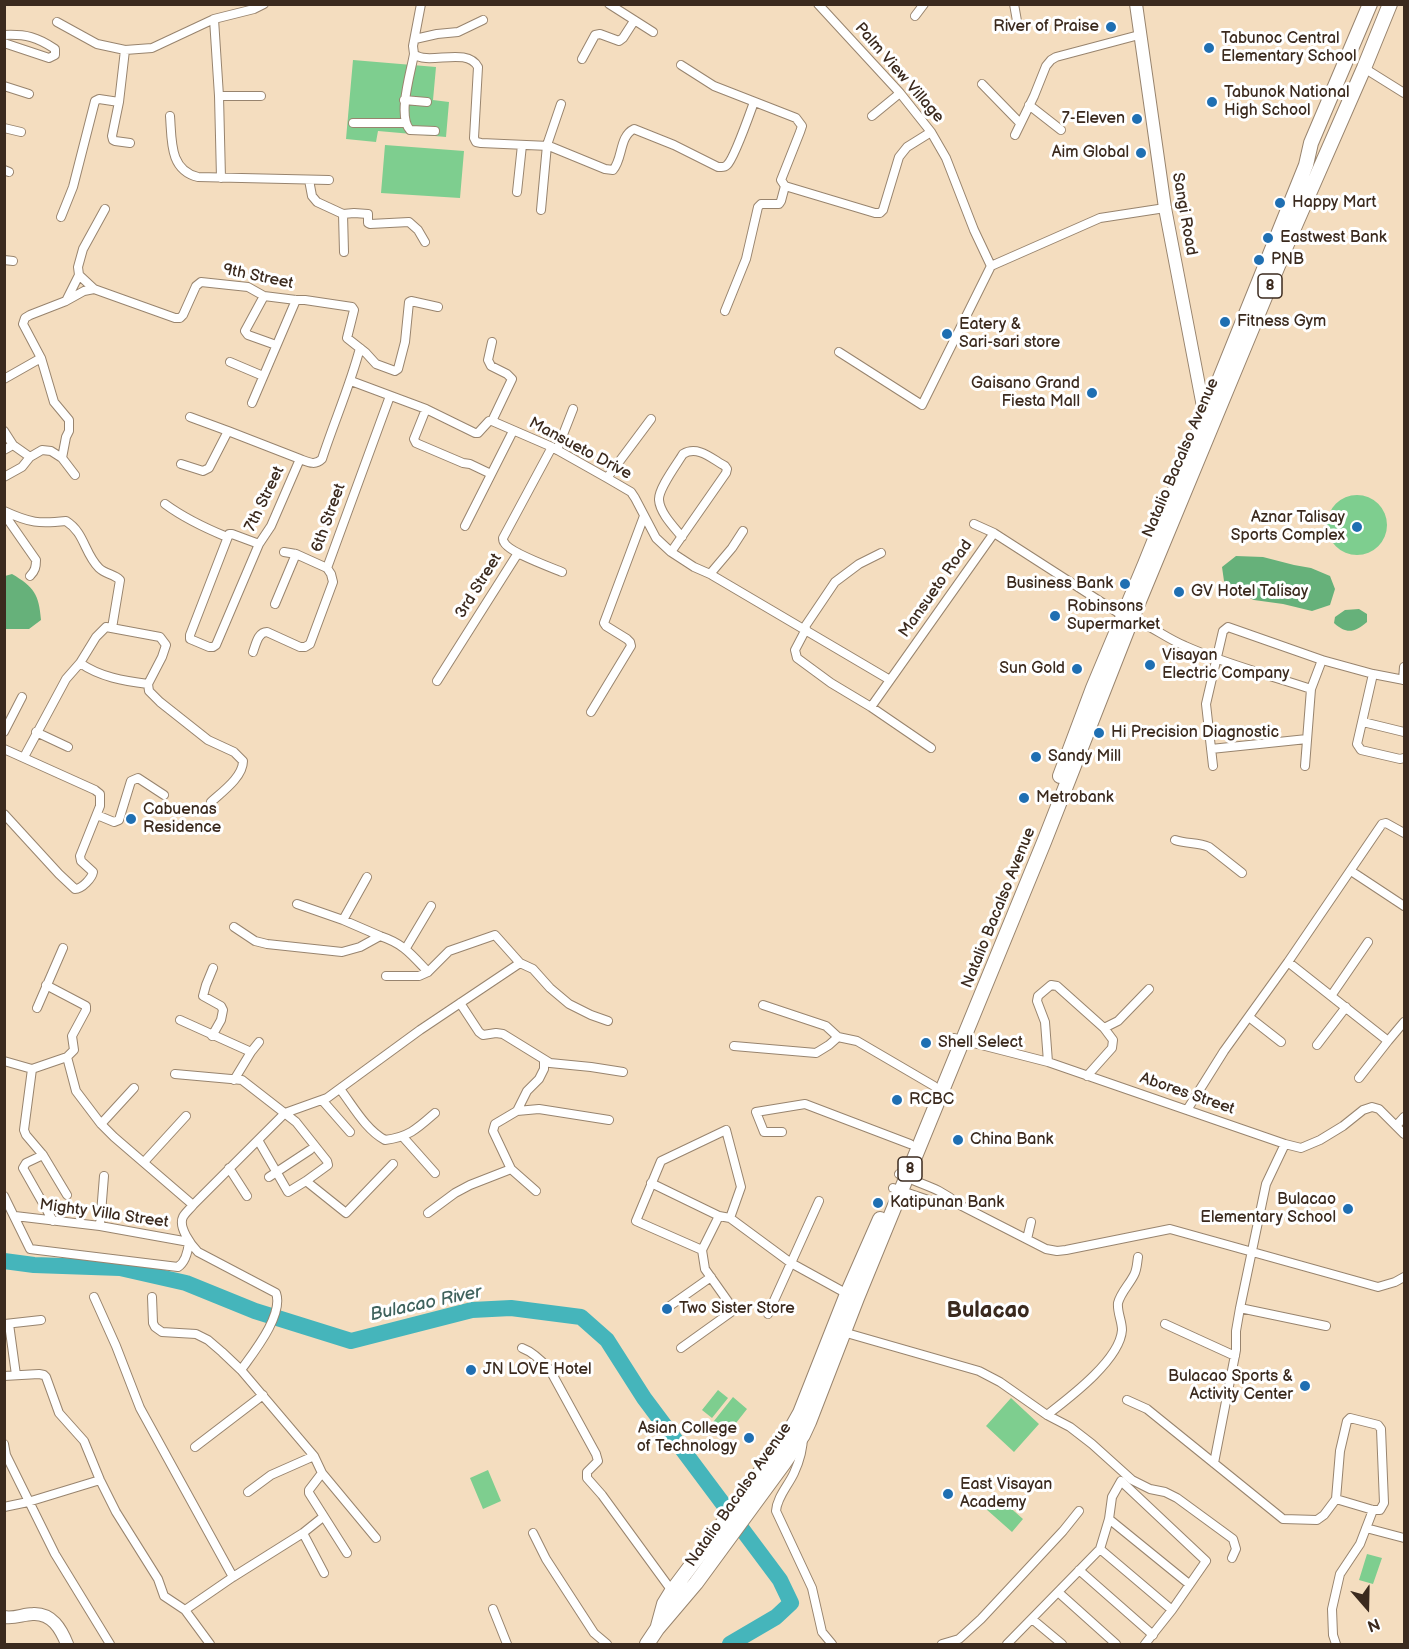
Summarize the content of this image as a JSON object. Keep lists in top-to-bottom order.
{
  "streets": {
    "main road": ["8", "Natalio Bacalso Avenue"],
    "street": [
      "Palm View Village",
      "Sangi Road",
      "9th Street",
      "Mansueto Drive",
      "7th Street",
      "6th Street",
      "3rd Street",
      "Mansueto Road",
      "Abores Street",
      "Mighty Villa Street"
    ]
  },
  "crossings": [
    ["Sangi Road", "Natalio Bacalso Avenue"],
    ["9th Street", "7th Street"],
    ["Mansueto Drive", "3rd Street"],
    ["Mansueto Drive", "Mansueto Road"],
    ["Natalio Bacalso Avenue", "Mansueto Road"],
    ["Natalio Bacalso Avenue", "Abores Street"]
  ],
  "districts": ["Bulacao"],
  "water": ["Bulacao River"],
  "places": [
    "River of Praise",
    "Tabunoc Central Elementary School",
    "Tabunok National High School",
    "7-Eleven",
    "Aim Global",
    "Happy Mart",
    "Eastwest Bank",
    "PNB",
    "Fitness Gym",
    "Eatery & Sari-sari store",
    "Gaisano Grand Fiesta Mall",
    "Aznar Talisay Sports Complex",
    "Business Bank",
    "GV Hotel Talisay",
    "Robinsons Supermarket",
    "Visayan Electric Company",
    "Sun Gold",
    "Hi Precision Diagnostic",
    "Sandy Mill",
    "Metrobank",
    "Cabuenas Residence",
    "Shell Select",
    "RCBC",
    "China Bank",
    "Katipunan Bank",
    "Bulacao Elementary School",
    "Two Sister Store",
    "JN LOVE Hotel",
    "Bulacao Sports & Activity Center",
    "Asian College of Technology",
    "East Visayan Academy"
  ],
  "north": "bottom"
}
